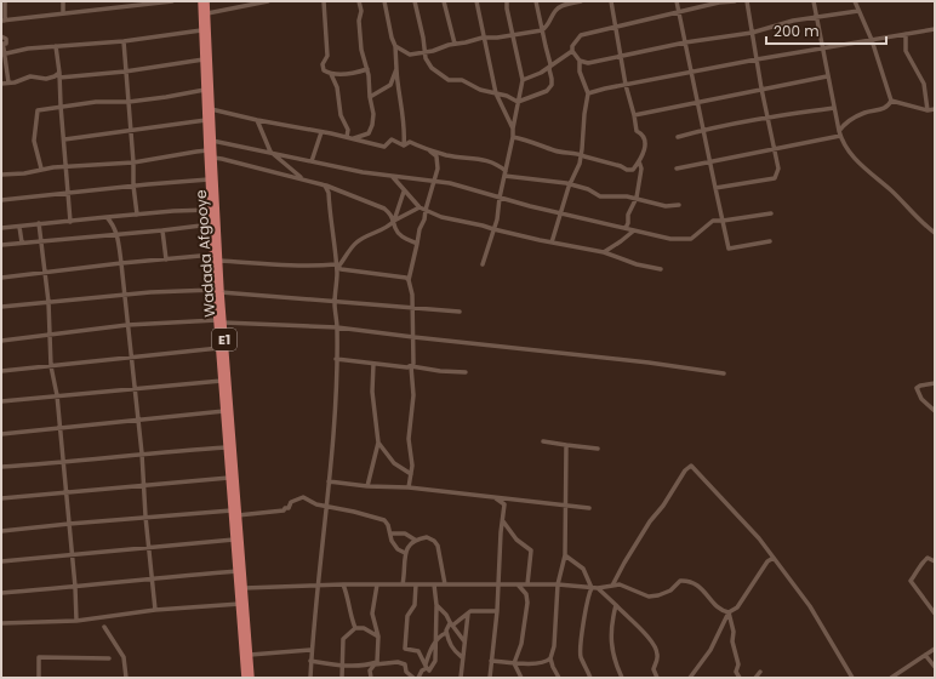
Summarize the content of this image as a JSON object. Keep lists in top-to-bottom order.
{
  "streets": {
    "highway": ["Wadada Afgooye", "E1"]
  },
  "scale_bar": "200 m"
}
